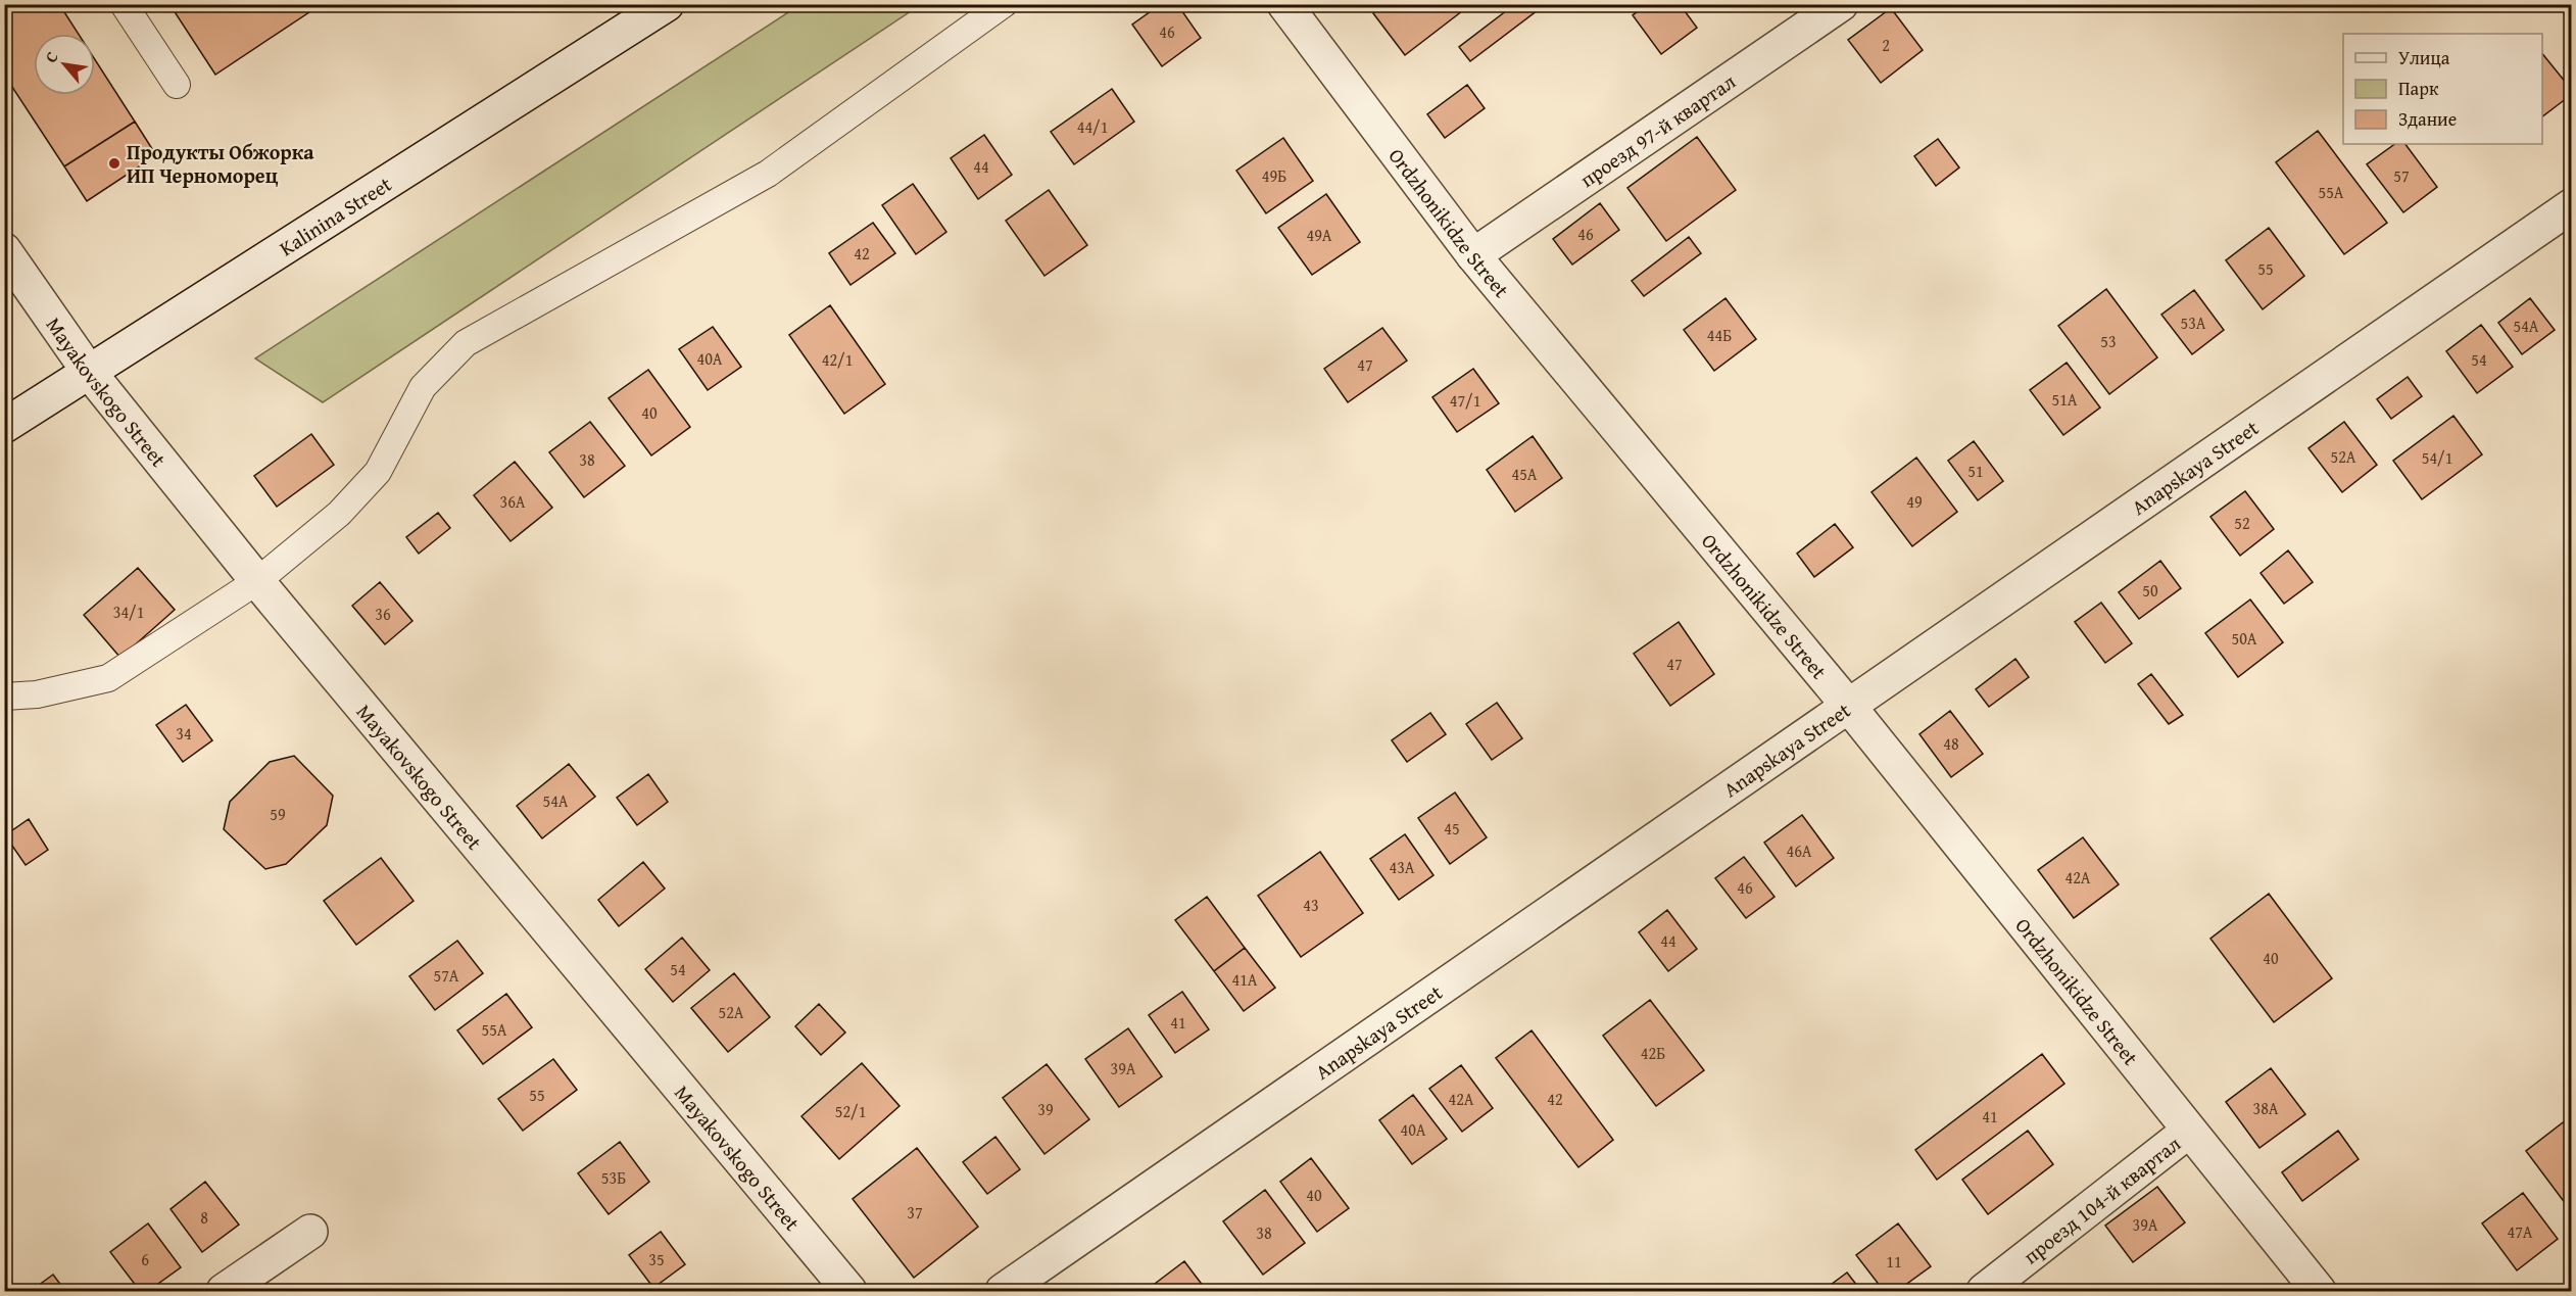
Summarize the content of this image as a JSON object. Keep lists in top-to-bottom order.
{
  "streets": {
    "street": [
      "проезд 97-й квартал",
      "Kalinina Street",
      "Ordzhonikidze Street",
      "Mayakovskogo Street",
      "Anapskaya Street",
      "проезд 104-й квартал"
    ]
  },
  "crossings": [
    ["проезд 97-й квартал", "Ordzhonikidze Street"],
    ["Kalinina Street", "Mayakovskogo Street"],
    ["Ordzhonikidze Street", "Anapskaya Street"],
    ["Ordzhonikidze Street", "проезд 104-й квартал"]
  ],
  "places": ["Продукты Обжорка ИП Черноморец"],
  "house_numbers": [
    "46",
    "2",
    "44/1",
    "44",
    "49Б",
    "57",
    "55А",
    "46",
    "49А",
    "42",
    "55",
    "53А",
    "54А",
    "44Б",
    "53",
    "40А",
    "42/1",
    "54",
    "47",
    "51А",
    "47/1",
    "40",
    "52А",
    "54/1",
    "38",
    "51",
    "45А",
    "36А",
    "49",
    "52",
    "50",
    "34/1",
    "36",
    "50А",
    "47",
    "34",
    "48",
    "54А",
    "59",
    "45",
    "46А",
    "43А",
    "42А",
    "46",
    "43",
    "44",
    "40",
    "54",
    "57А",
    "41А",
    "52А",
    "41",
    "55А",
    "42Б",
    "39А",
    "55",
    "42А",
    "42",
    "38А",
    "39",
    "52/1",
    "41",
    "40А",
    "53Б",
    "40",
    "37",
    "8",
    "39А",
    "47А",
    "38",
    "6",
    "35",
    "11"
  ],
  "legend": ["Улица", "Парк", "Здание"],
  "north": "top left"
}
